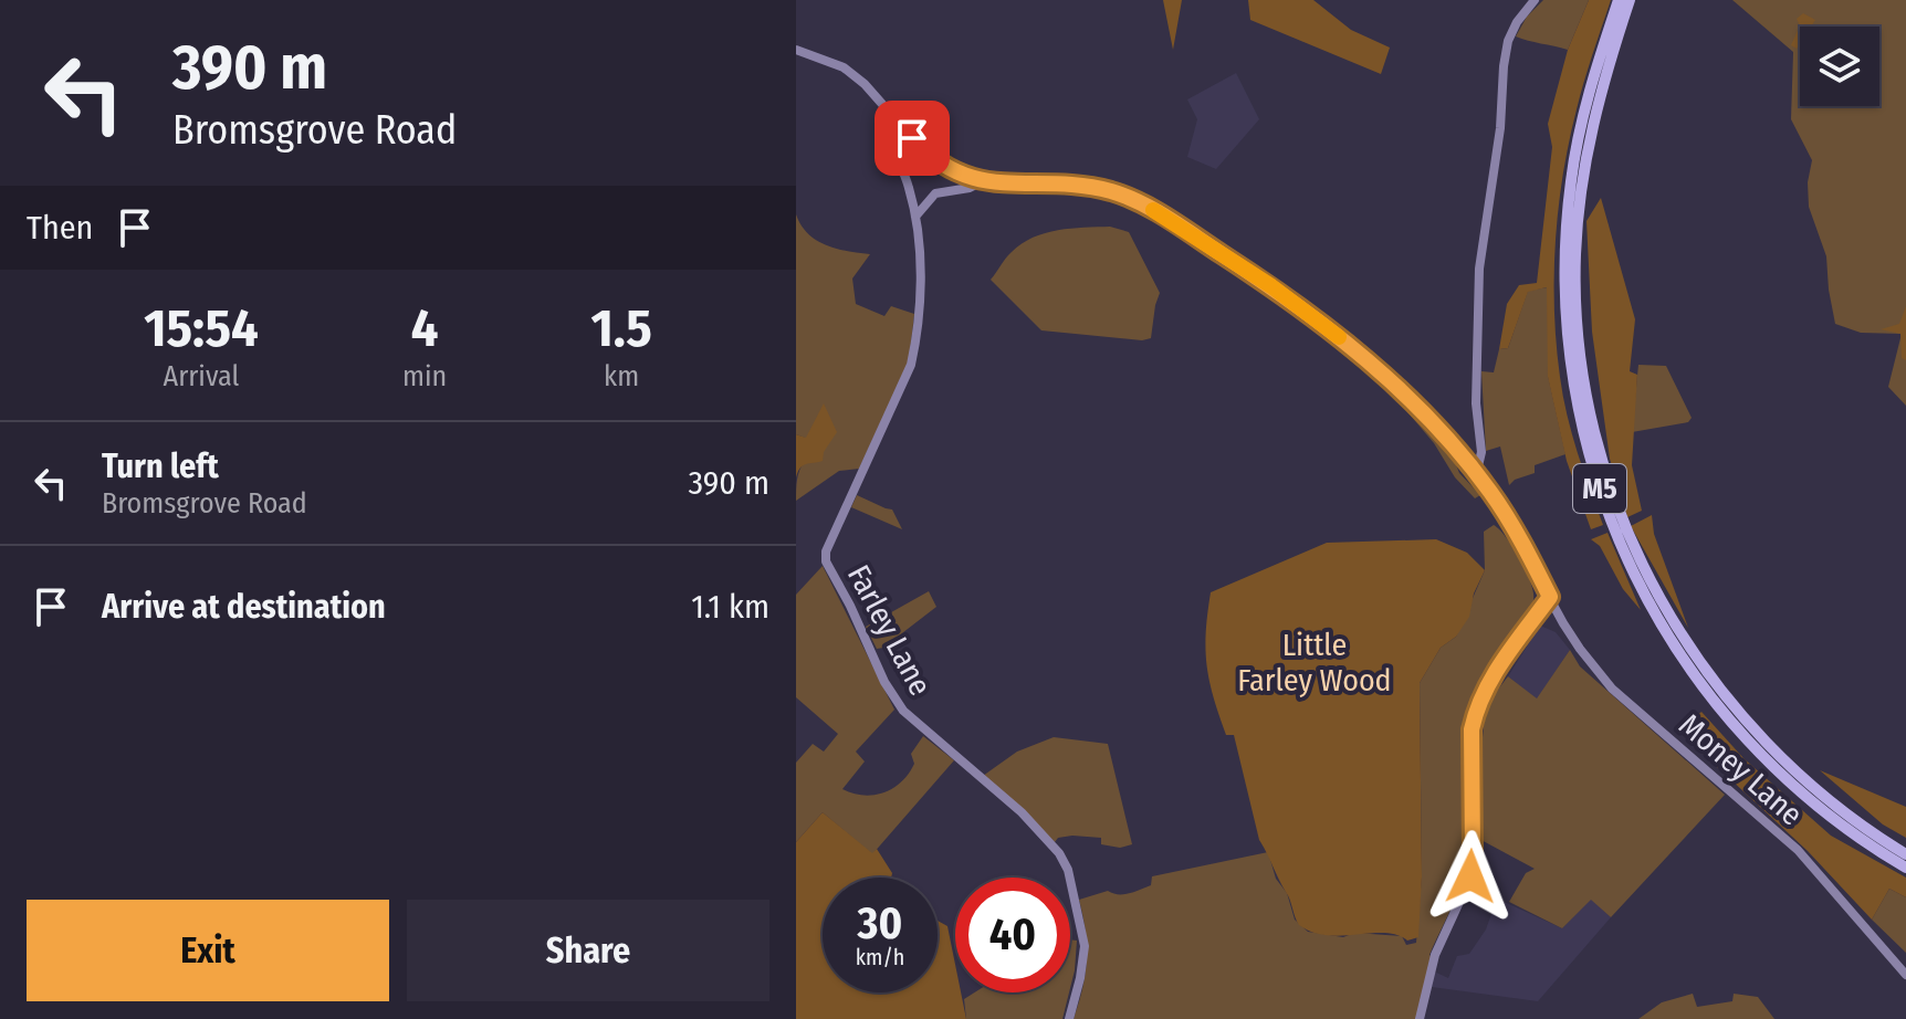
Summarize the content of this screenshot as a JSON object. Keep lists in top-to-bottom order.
{
  "streets": {
    "highway": ["M5"],
    "street": ["Farley Lane", "Money Lane"]
  },
  "parks": ["Little Farley Wood"],
  "page": {
    "turn": ["390 m", "Bromsgrove Road"],
    "then": "Then",
    "eta": [
      "15:54",
      "Arrival",
      "4",
      "min",
      "1.5",
      "km"
    ],
    "list": [
      {
        "name": "Turn left",
        "note": "Bromsgrove Road",
        "value": "390 m"
      },
      {
        "name": "Arrive at destination",
        "value": "1.1 km"
      }
    ],
    "speed": "30 km/h",
    "limit": "40",
    "buttons": ["Exit", "Share"]
  }
}
